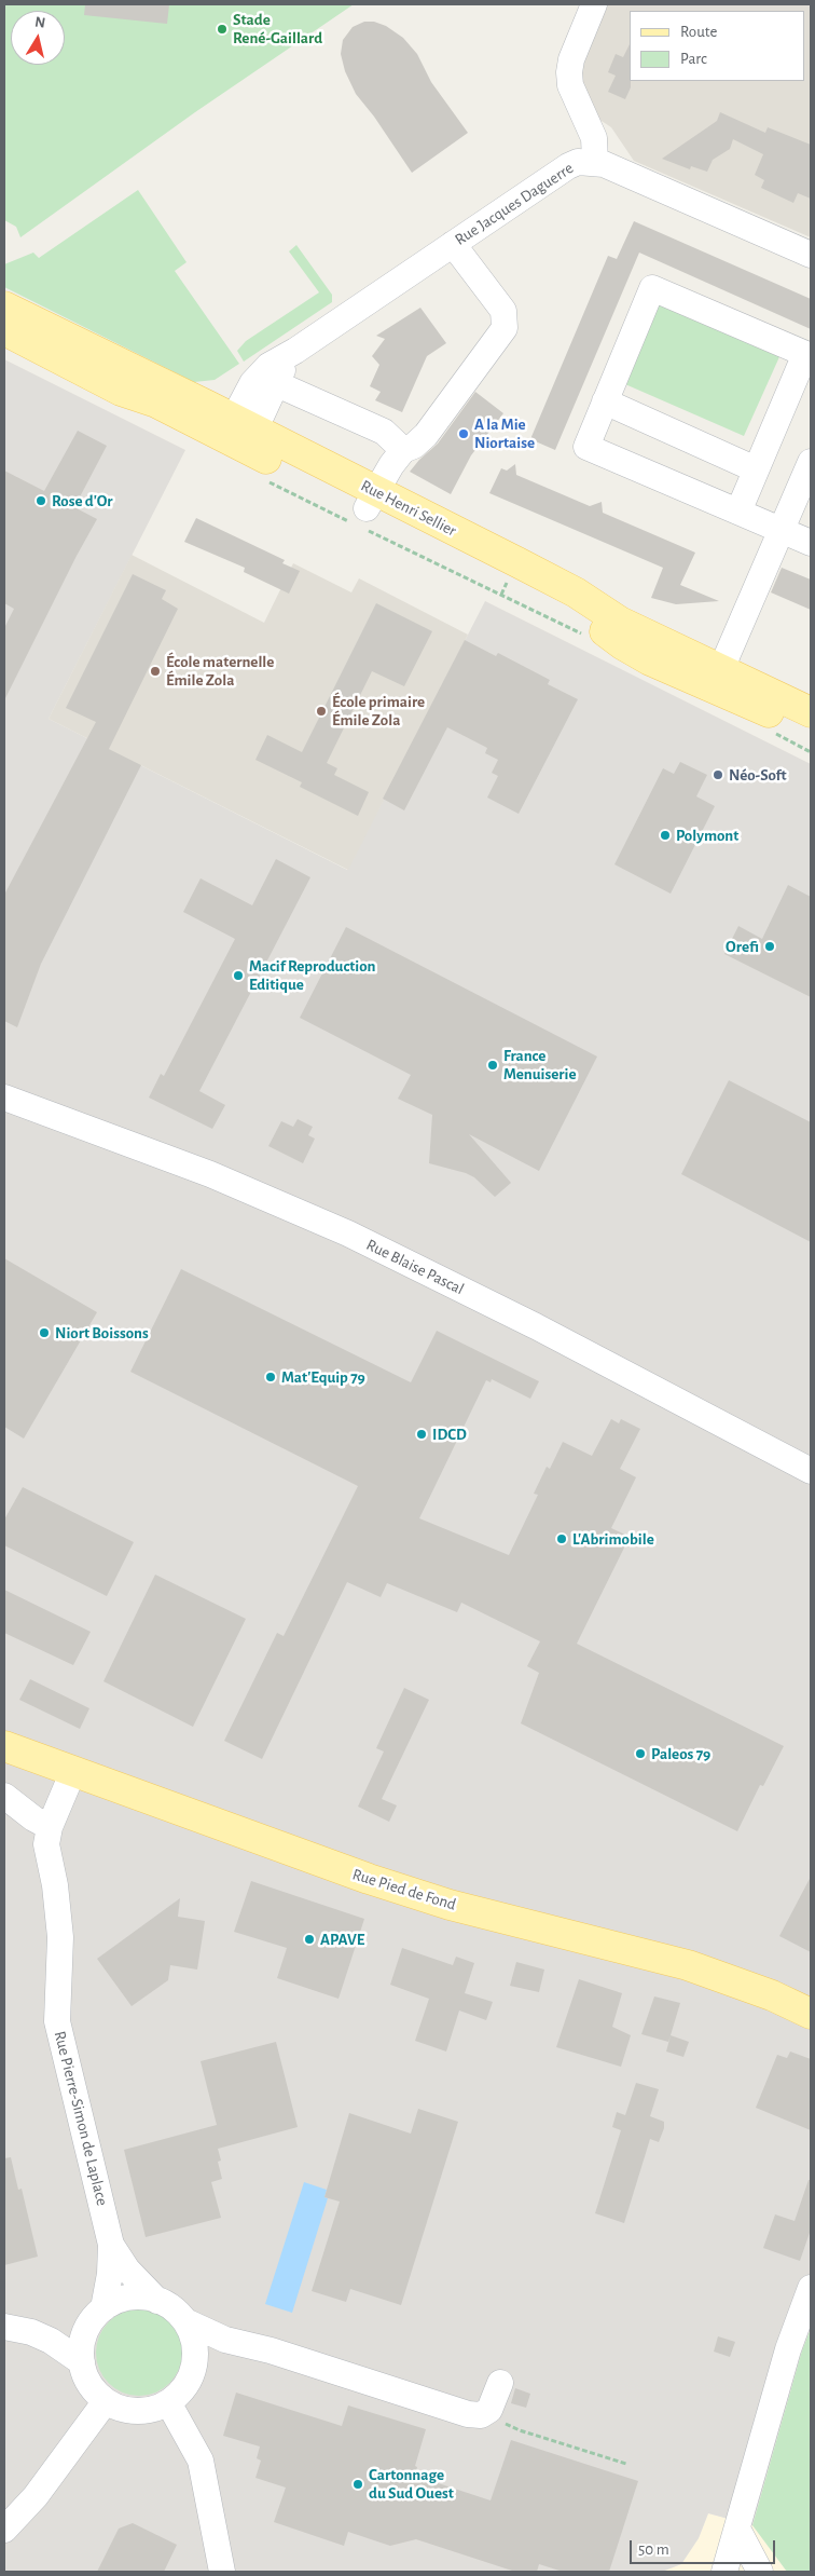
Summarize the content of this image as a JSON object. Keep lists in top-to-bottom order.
{
  "streets": {
    "main road": ["Rue Henri Sellier", "Rue Pied de Fond"],
    "street": ["Rue Jacques Daguerre", "Rue Blaise Pascal", "Rue Pierre-Simon de Laplace"]
  },
  "crossings": [
    ["Rue Jacques Daguerre", "Rue Henri Sellier"],
    ["Rue Pied de Fond", "Rue Pierre-Simon de Laplace"]
  ],
  "places": [
    "Stade René-Gaillard",
    "A la Mie Niortaise",
    "Rose d'Or",
    "École maternelle Émile Zola",
    "École primaire Émile Zola",
    "Néo-Soft",
    "Polymont",
    "Orefi",
    "Macif Reproduction Editique",
    "France Menuiserie",
    "Niort Boissons",
    "Mat'Equip 79",
    "IDCD",
    "L'Abrimobile",
    "Paleos 79",
    "APAVE",
    "Cartonnage du Sud Ouest"
  ],
  "legend": ["Route", "Parc"],
  "scale_bar": "50 m",
  "north": "top"
}
